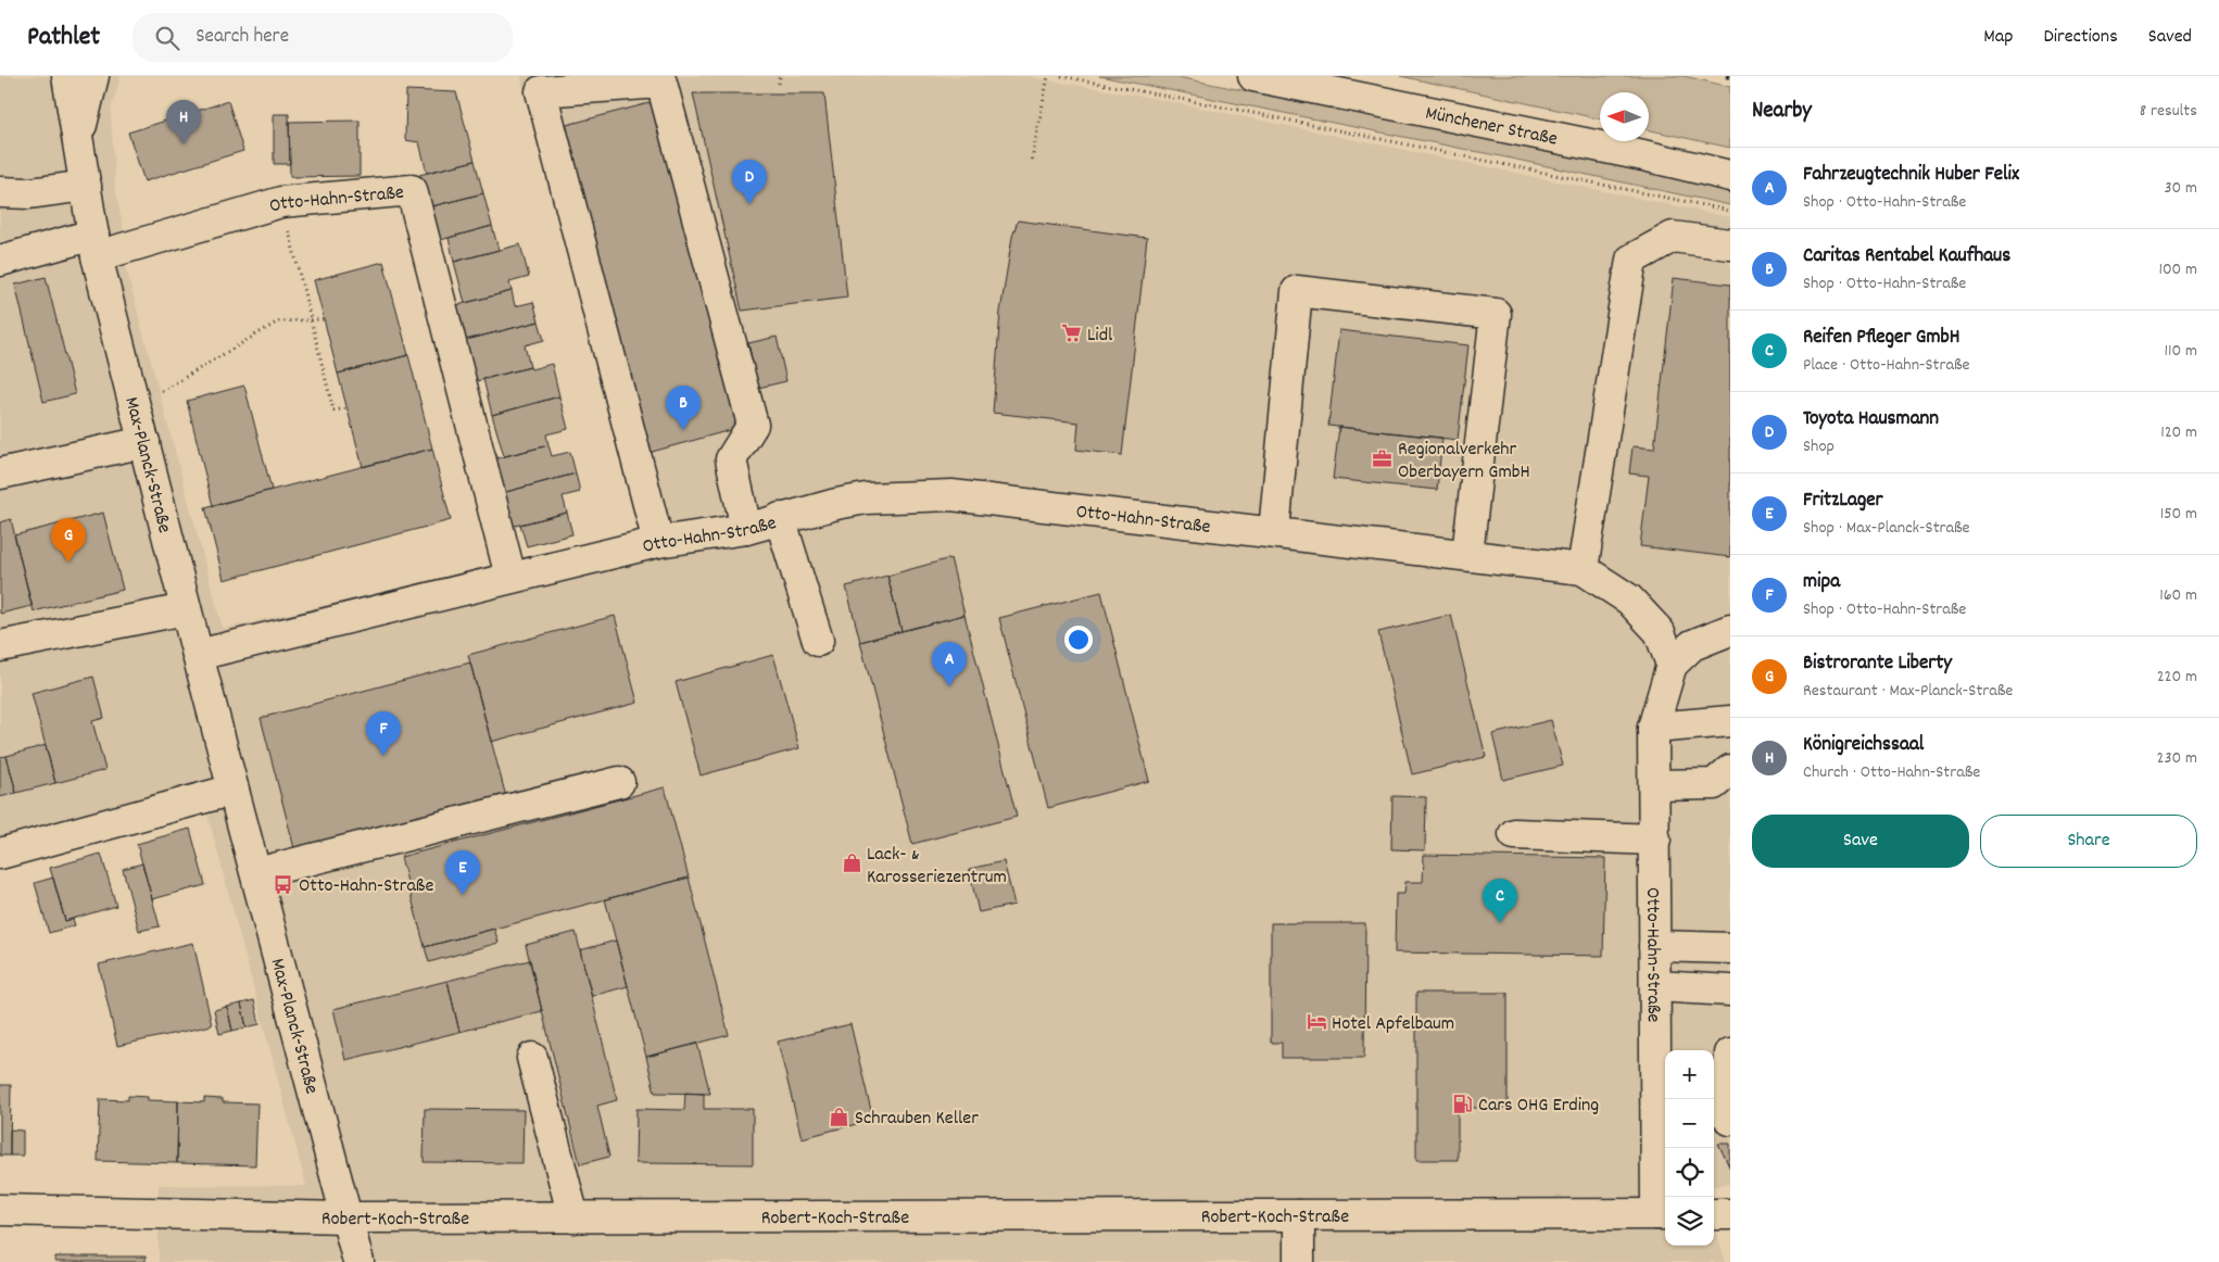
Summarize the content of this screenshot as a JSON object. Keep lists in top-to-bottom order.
{
  "streets": {
    "street": [
      "Münchener Straße",
      "Otto-Hahn-Straße",
      "Max-Planck-Straße",
      "Robert-Koch-Straße"
    ]
  },
  "crossings": [
    ["Otto-Hahn-Straße", "Max-Planck-Straße"],
    ["Otto-Hahn-Straße", "Robert-Koch-Straße"],
    ["Max-Planck-Straße", "Robert-Koch-Straße"]
  ],
  "places": {
    "supermarket": ["Lidl"],
    "office": ["Regionalverkehr Oberbayern GmbH"],
    "shop": ["Lack- & Karosseriezentrum", "Schrauben Keller"],
    "bus stop": ["Otto-Hahn-Straße"],
    "hotel": ["Hotel Apfelbaum"],
    "fuel station": ["Cars OHG Erding"]
  },
  "north": "left",
  "page": {
    "header": "Pathlet",
    "search": "Search here",
    "nav": ["Map", "Directions", "Saved"],
    "heading": ["Nearby", "8 results"],
    "pins": [
      "H",
      "D",
      "B",
      "G",
      "A",
      "F",
      "E",
      "C"
    ],
    "list": [
      {
        "mark": "A",
        "name": "Fahrzeugtechnik Huber Felix",
        "note": "Shop · Otto-Hahn-Straße",
        "value": "30 m"
      },
      {
        "mark": "B",
        "name": "Caritas Rentabel Kaufhaus",
        "note": "Shop · Otto-Hahn-Straße",
        "value": "100 m"
      },
      {
        "mark": "C",
        "name": "Reifen Pfleger GmbH",
        "note": "Place · Otto-Hahn-Straße",
        "value": "110 m"
      },
      {
        "mark": "D",
        "name": "Toyota Hausmann",
        "note": "Shop",
        "value": "120 m"
      },
      {
        "mark": "E",
        "name": "FritzLager",
        "note": "Shop · Max-Planck-Straße",
        "value": "150 m"
      },
      {
        "mark": "F",
        "name": "mipa",
        "note": "Shop · Otto-Hahn-Straße",
        "value": "160 m"
      },
      {
        "mark": "G",
        "name": "Bistrorante Liberty",
        "note": "Restaurant · Max-Planck-Straße",
        "value": "220 m"
      },
      {
        "mark": "H",
        "name": "Königreichssaal",
        "note": "Church · Otto-Hahn-Straße",
        "value": "230 m"
      }
    ],
    "buttons": ["Save", "Share"],
    "map_buttons": ["+", "−"]
  }
}
